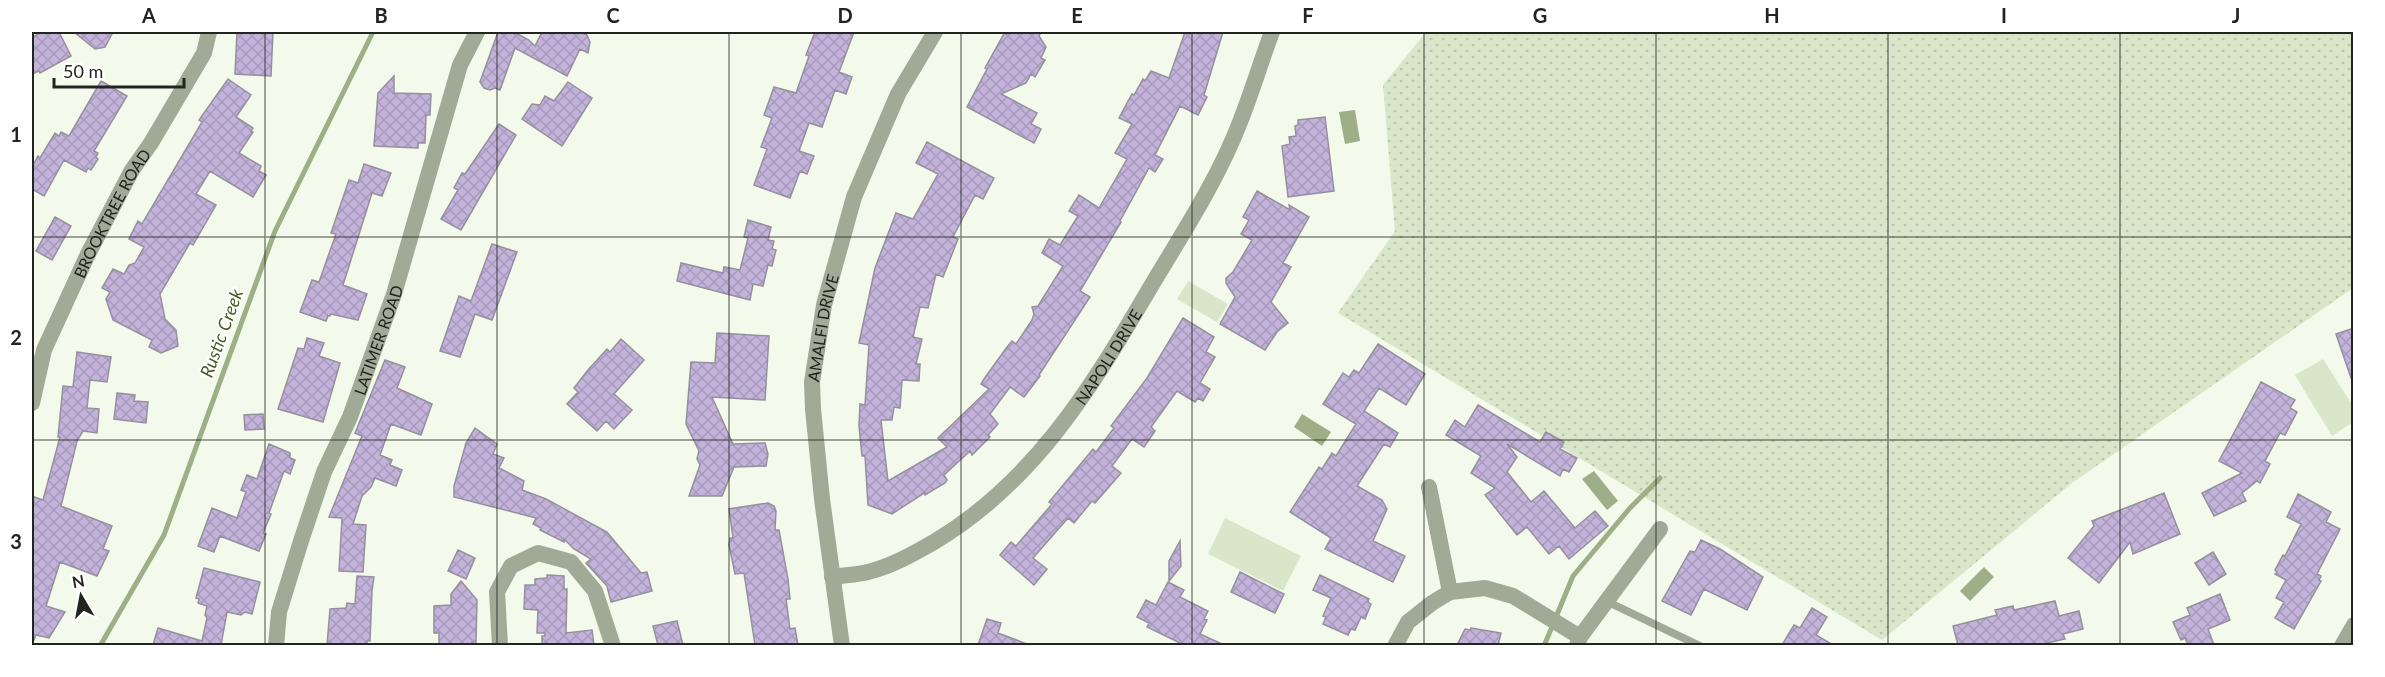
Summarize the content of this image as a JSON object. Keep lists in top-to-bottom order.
{
  "streets": {
    "street": [
      "BROOKTREE ROAD",
      "AMALFI DRIVE",
      "LATIMER ROAD",
      "NAPOLI DRIVE"
    ]
  },
  "crossings": [
    ["AMALFI DRIVE", "NAPOLI DRIVE"]
  ],
  "water": ["Rustic Creek"],
  "scale_bar": "50 m",
  "north": "top",
  "grid": {
    "columns": [
      "A",
      "B",
      "C",
      "D",
      "E",
      "F",
      "G",
      "H",
      "I",
      "J"
    ],
    "rows": ["1", "2", "3"]
  }
}
